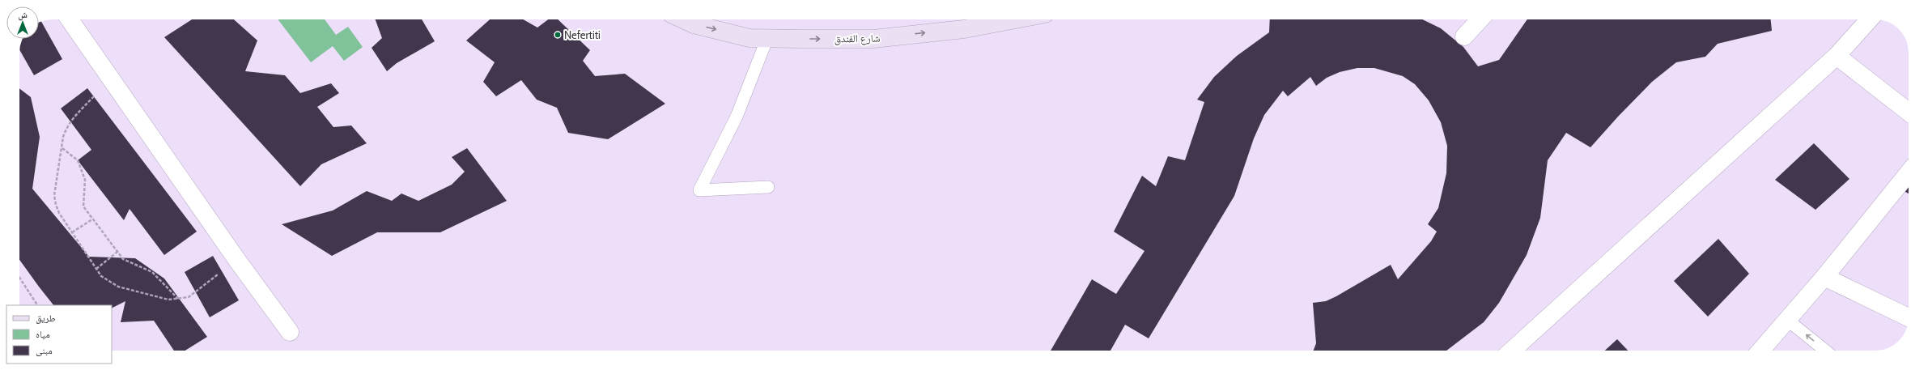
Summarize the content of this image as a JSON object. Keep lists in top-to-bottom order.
{
  "streets": {
    "street": ["شارع الفندق"]
  },
  "one_way": ["شارع الفندق"],
  "places": ["Nefertiti"],
  "legend": ["طريق", "مياه", "مبنى"],
  "north": "top"
}
